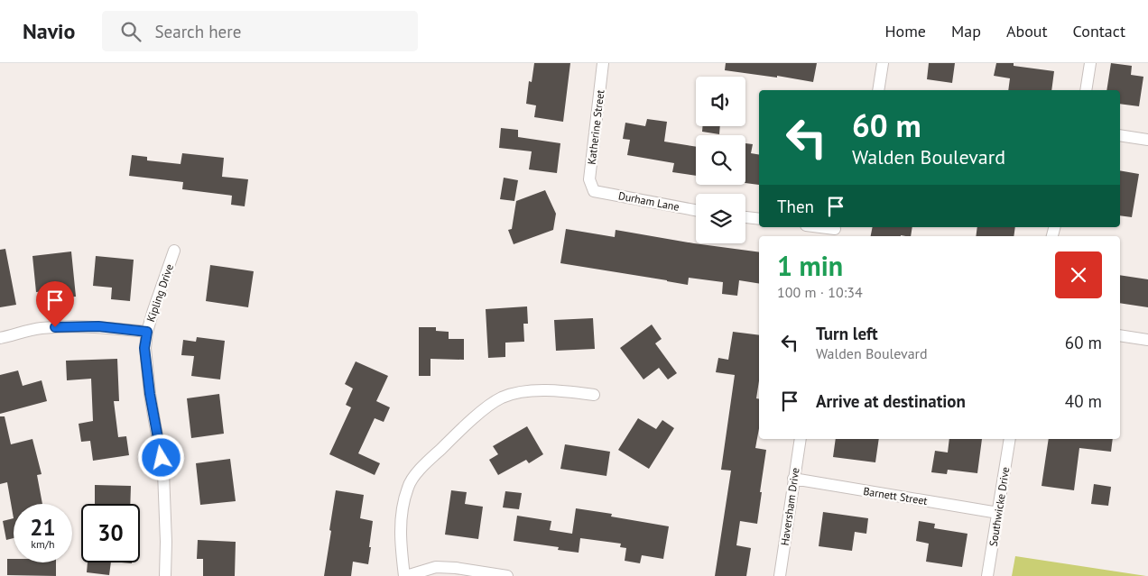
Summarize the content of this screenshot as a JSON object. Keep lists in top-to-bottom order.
{
  "streets": {
    "street": [
      "Katherine Street",
      "Durham Lane",
      "Kipling Drive",
      "Barnett Street",
      "Haversham Drive",
      "Southwicke Drive"
    ]
  },
  "crossings": [
    ["Katherine Street", "Durham Lane"],
    ["Barnett Street", "Haversham Drive"],
    ["Barnett Street", "Southwicke Drive"]
  ],
  "page": {
    "header": "Navio",
    "search": "Search here",
    "nav": [
      "Home",
      "Map",
      "About",
      "Contact"
    ],
    "turn": ["60 m", "Walden Boulevard"],
    "then": "Then",
    "heading": ["1 min", "100 m · 10:34"],
    "list": [
      {
        "name": "Turn left",
        "note": "Walden Boulevard",
        "value": "60 m"
      },
      {
        "name": "Arrive at destination",
        "value": "40 m"
      }
    ],
    "speed": "21 km/h",
    "limit": "30"
  }
}
